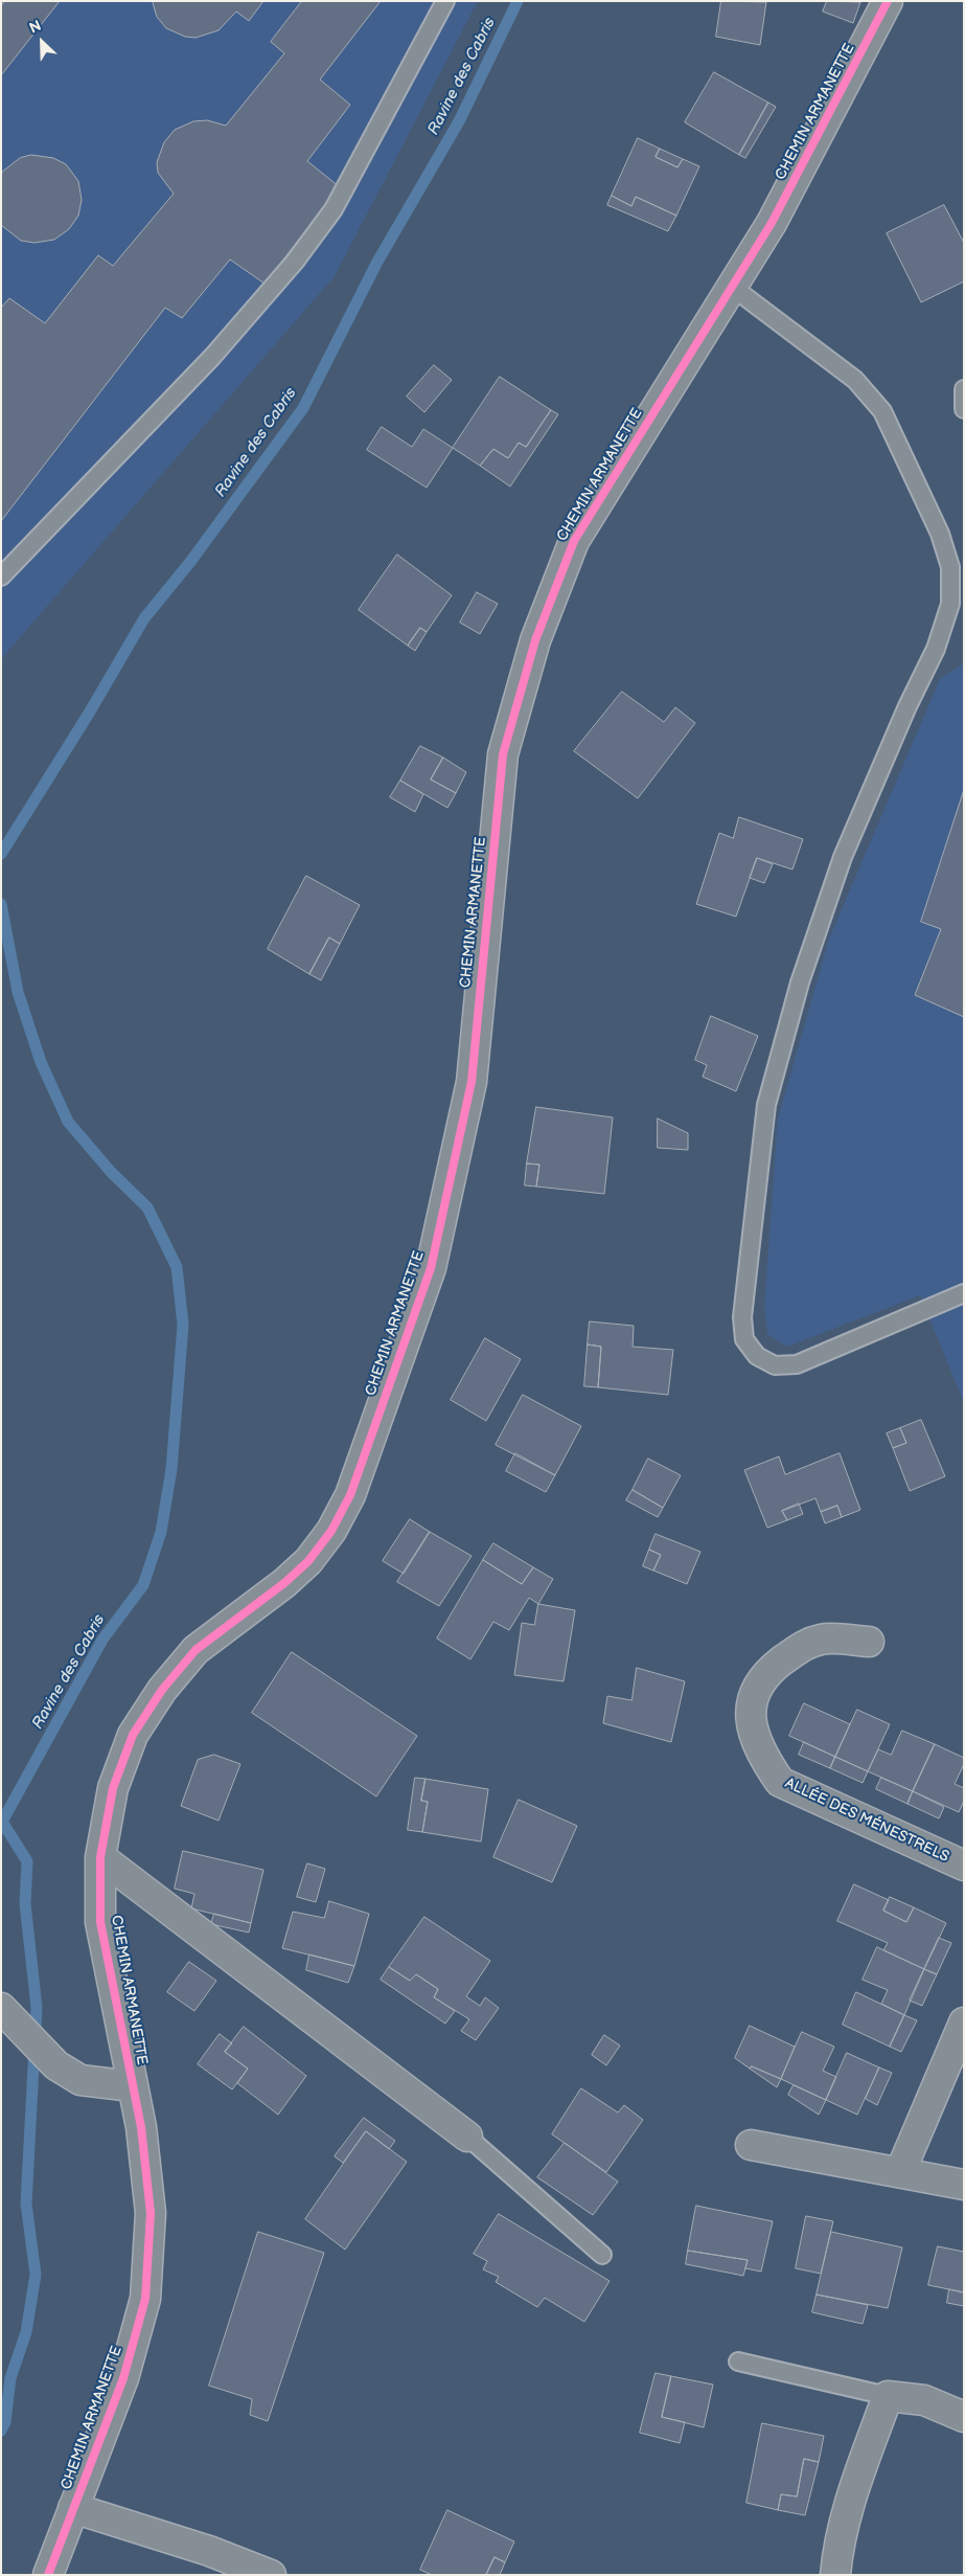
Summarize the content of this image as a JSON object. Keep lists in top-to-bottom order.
{
  "streets": {
    "street": ["CHEMIN ARMANETTE", "ALLÉE DES MÉNESTRELS"]
  },
  "water": ["Ravine des Cabris"],
  "north": "top left"
}
